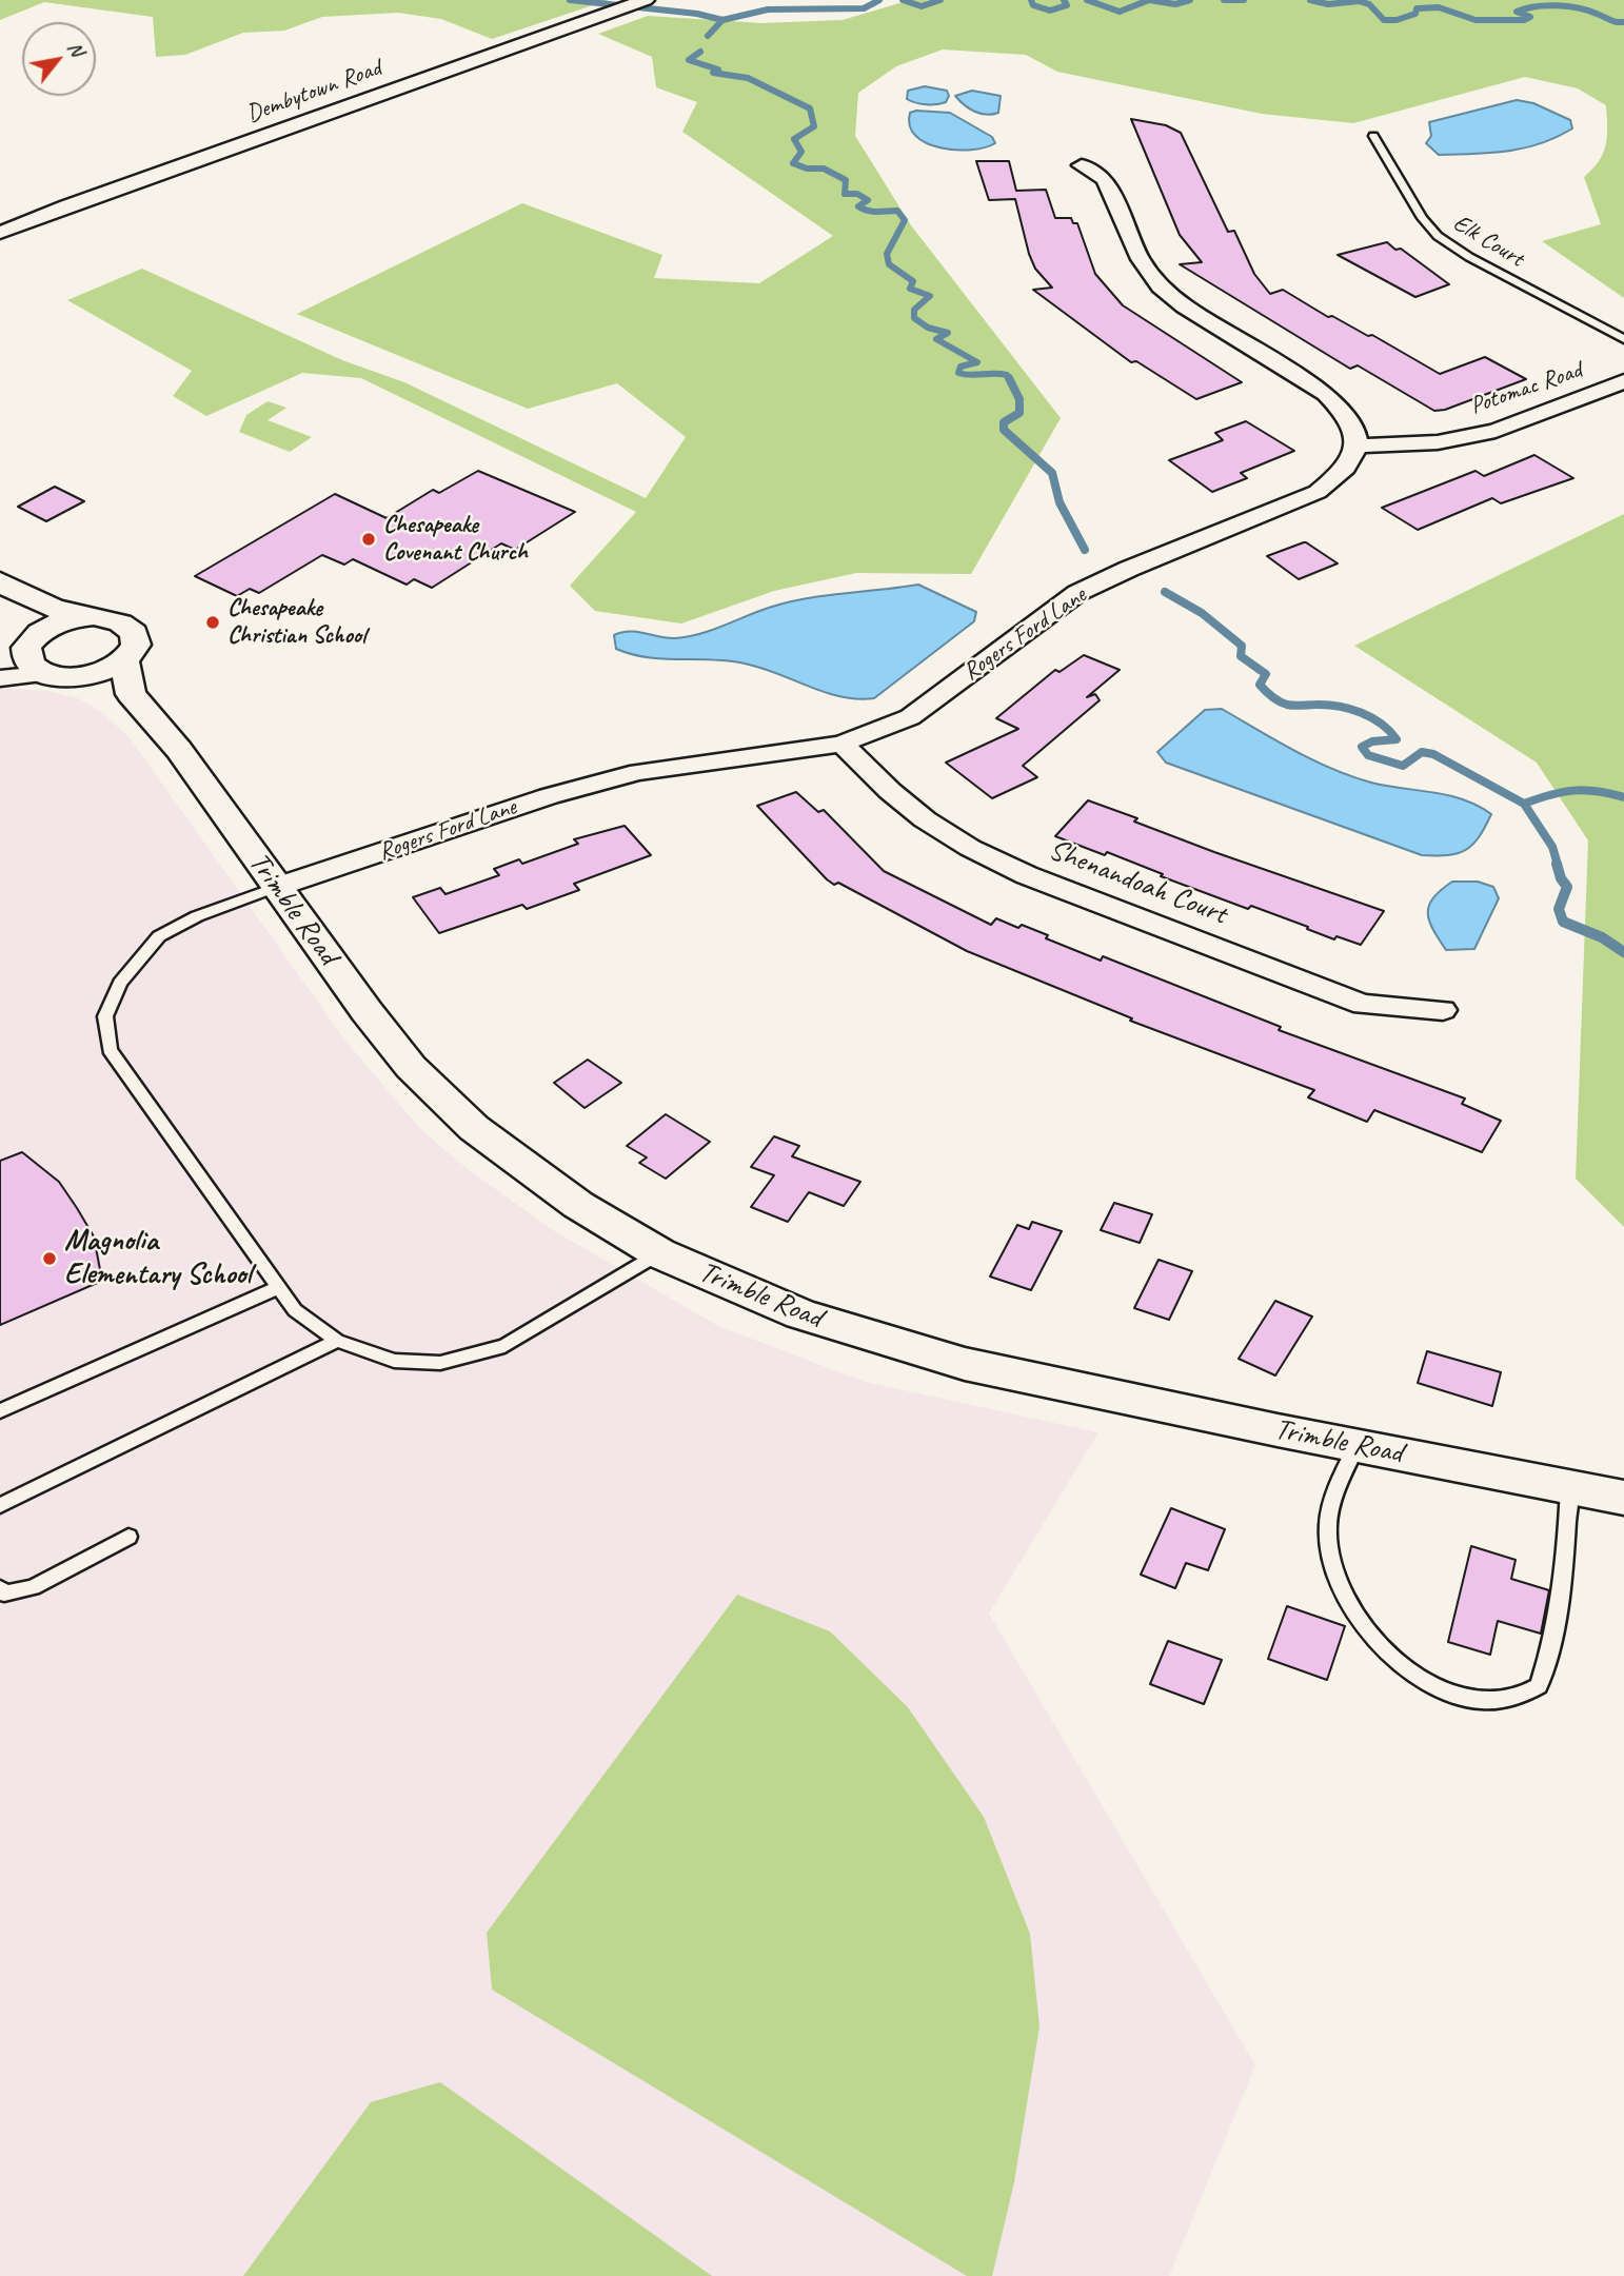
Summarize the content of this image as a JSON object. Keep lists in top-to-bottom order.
{
  "streets": {
    "street": [
      "Dembytown Road",
      "Potomac Road",
      "Rogers Ford Lane",
      "Shenandoah Court",
      "Trimble Road"
    ],
    "lane": ["Elk Court"]
  },
  "crossings": [
    ["Potomac Road", "Rogers Ford Lane"],
    ["Rogers Ford Lane", "Shenandoah Court"],
    ["Rogers Ford Lane", "Trimble Road"]
  ],
  "places": ["Chesapeake Covenant Church", "Chesapeake Christian School", "Magnolia Elementary School"],
  "north": "top right"
}
